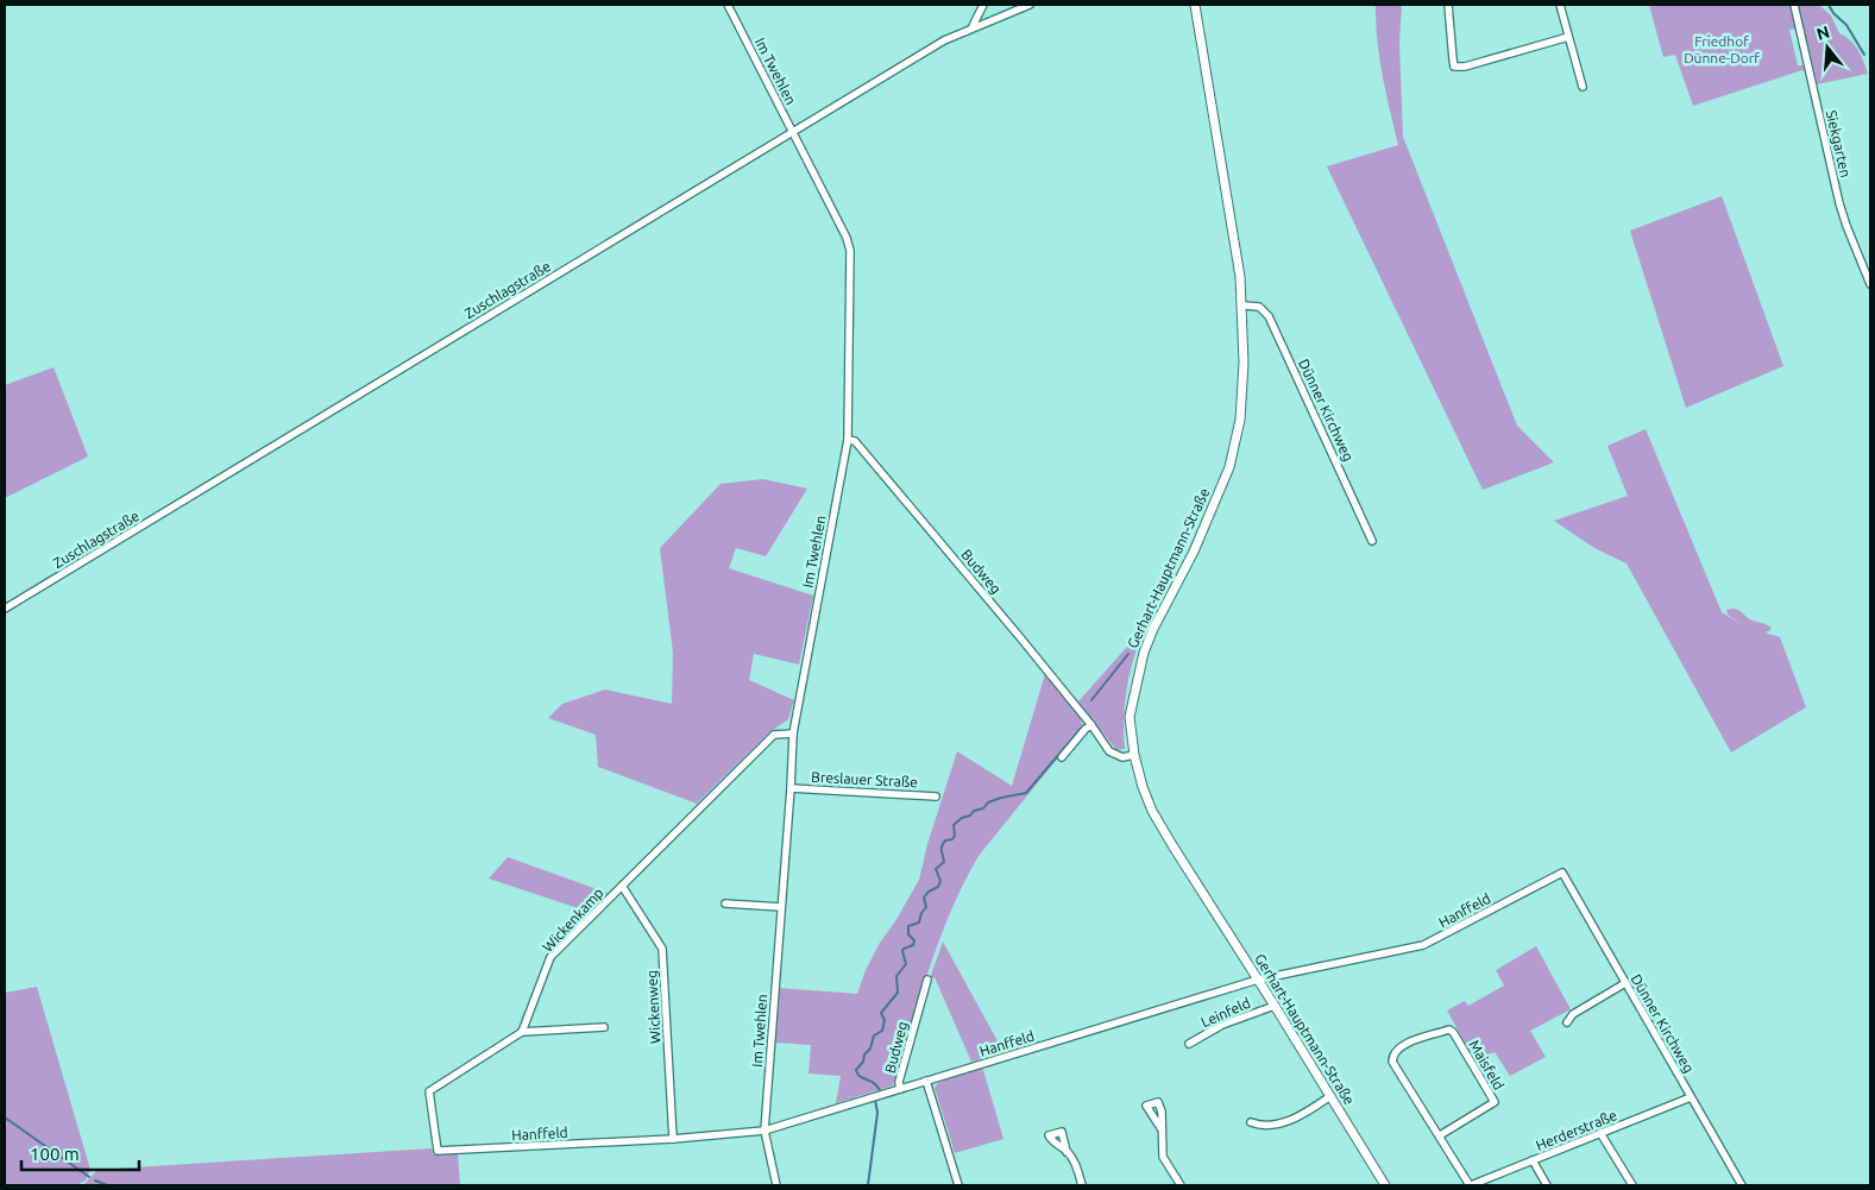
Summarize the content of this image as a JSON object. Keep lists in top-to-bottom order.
{
  "streets": {
    "street": [
      "Im Twehlen",
      "Siekgarten",
      "Zuschlagstraße",
      "Dünner Kirchweg",
      "Gerhart-Hauptmann-Straße",
      "Budweg",
      "Breslauer Straße",
      "Hanffeld",
      "Wickenkamp",
      "Wickenweg",
      "Leinfeld",
      "Maisfeld",
      "Herderstraße"
    ]
  },
  "crossings": [
    ["Im Twehlen", "Zuschlagstraße"],
    ["Im Twehlen", "Budweg"],
    ["Im Twehlen", "Breslauer Straße"],
    ["Im Twehlen", "Hanffeld"],
    ["Im Twehlen", "Wickenkamp"],
    ["Dünner Kirchweg", "Gerhart-Hauptmann-Straße"],
    ["Dünner Kirchweg", "Hanffeld"],
    ["Dünner Kirchweg", "Herderstraße"],
    ["Gerhart-Hauptmann-Straße", "Budweg"],
    ["Gerhart-Hauptmann-Straße", "Hanffeld"],
    ["Gerhart-Hauptmann-Straße", "Leinfeld"],
    ["Budweg", "Hanffeld"],
    ["Hanffeld", "Wickenkamp"],
    ["Hanffeld", "Wickenweg"],
    ["Wickenkamp", "Wickenweg"],
    ["Maisfeld", "Herderstraße"]
  ],
  "parks": ["Friedhof Dünne-Dorf"],
  "scale_bar": "100 m",
  "north": "top"
}
